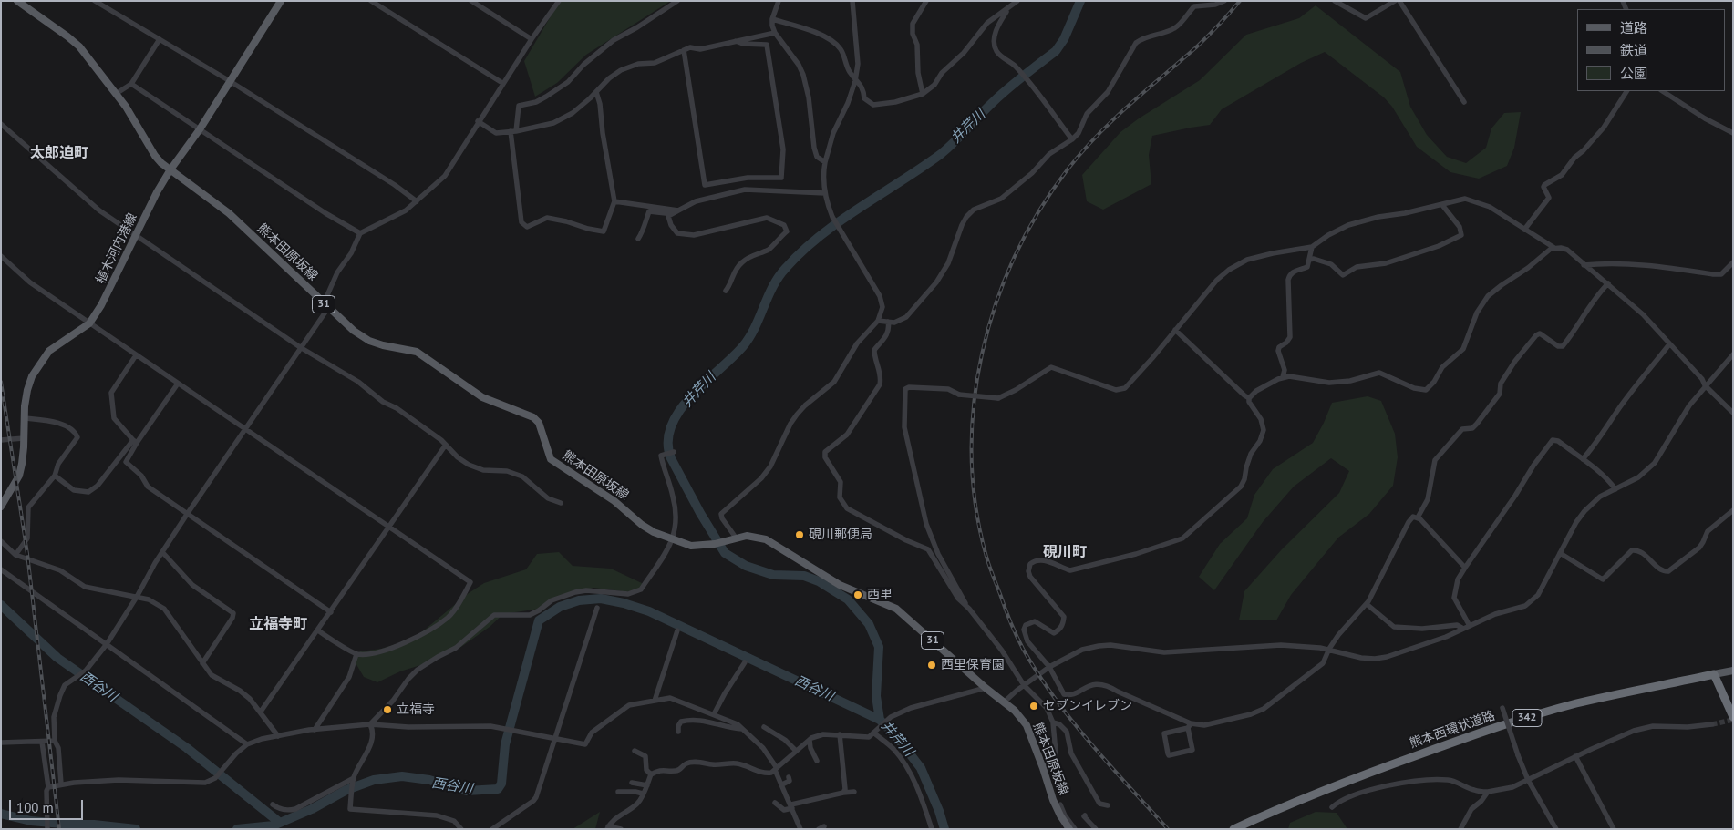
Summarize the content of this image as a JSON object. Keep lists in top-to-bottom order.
{
  "streets": {
    "highway": ["342", "熊本西環状道路"],
    "main road": ["植木河内港線", "熊本田原坂線", "31"]
  },
  "crossings": [
    ["植木河内港線", "熊本田原坂線"],
    ["342", "熊本西環状道路"]
  ],
  "districts": ["太郎迫町", "硯川町", "立福寺町"],
  "water": ["井芹川", "西谷川"],
  "places": [
    "硯川郵便局",
    "西里",
    "西里保育園",
    "セブンイレブン",
    "立福寺"
  ],
  "legend": ["道路", "鉄道", "公園"],
  "scale_bar": "100 m"
}
